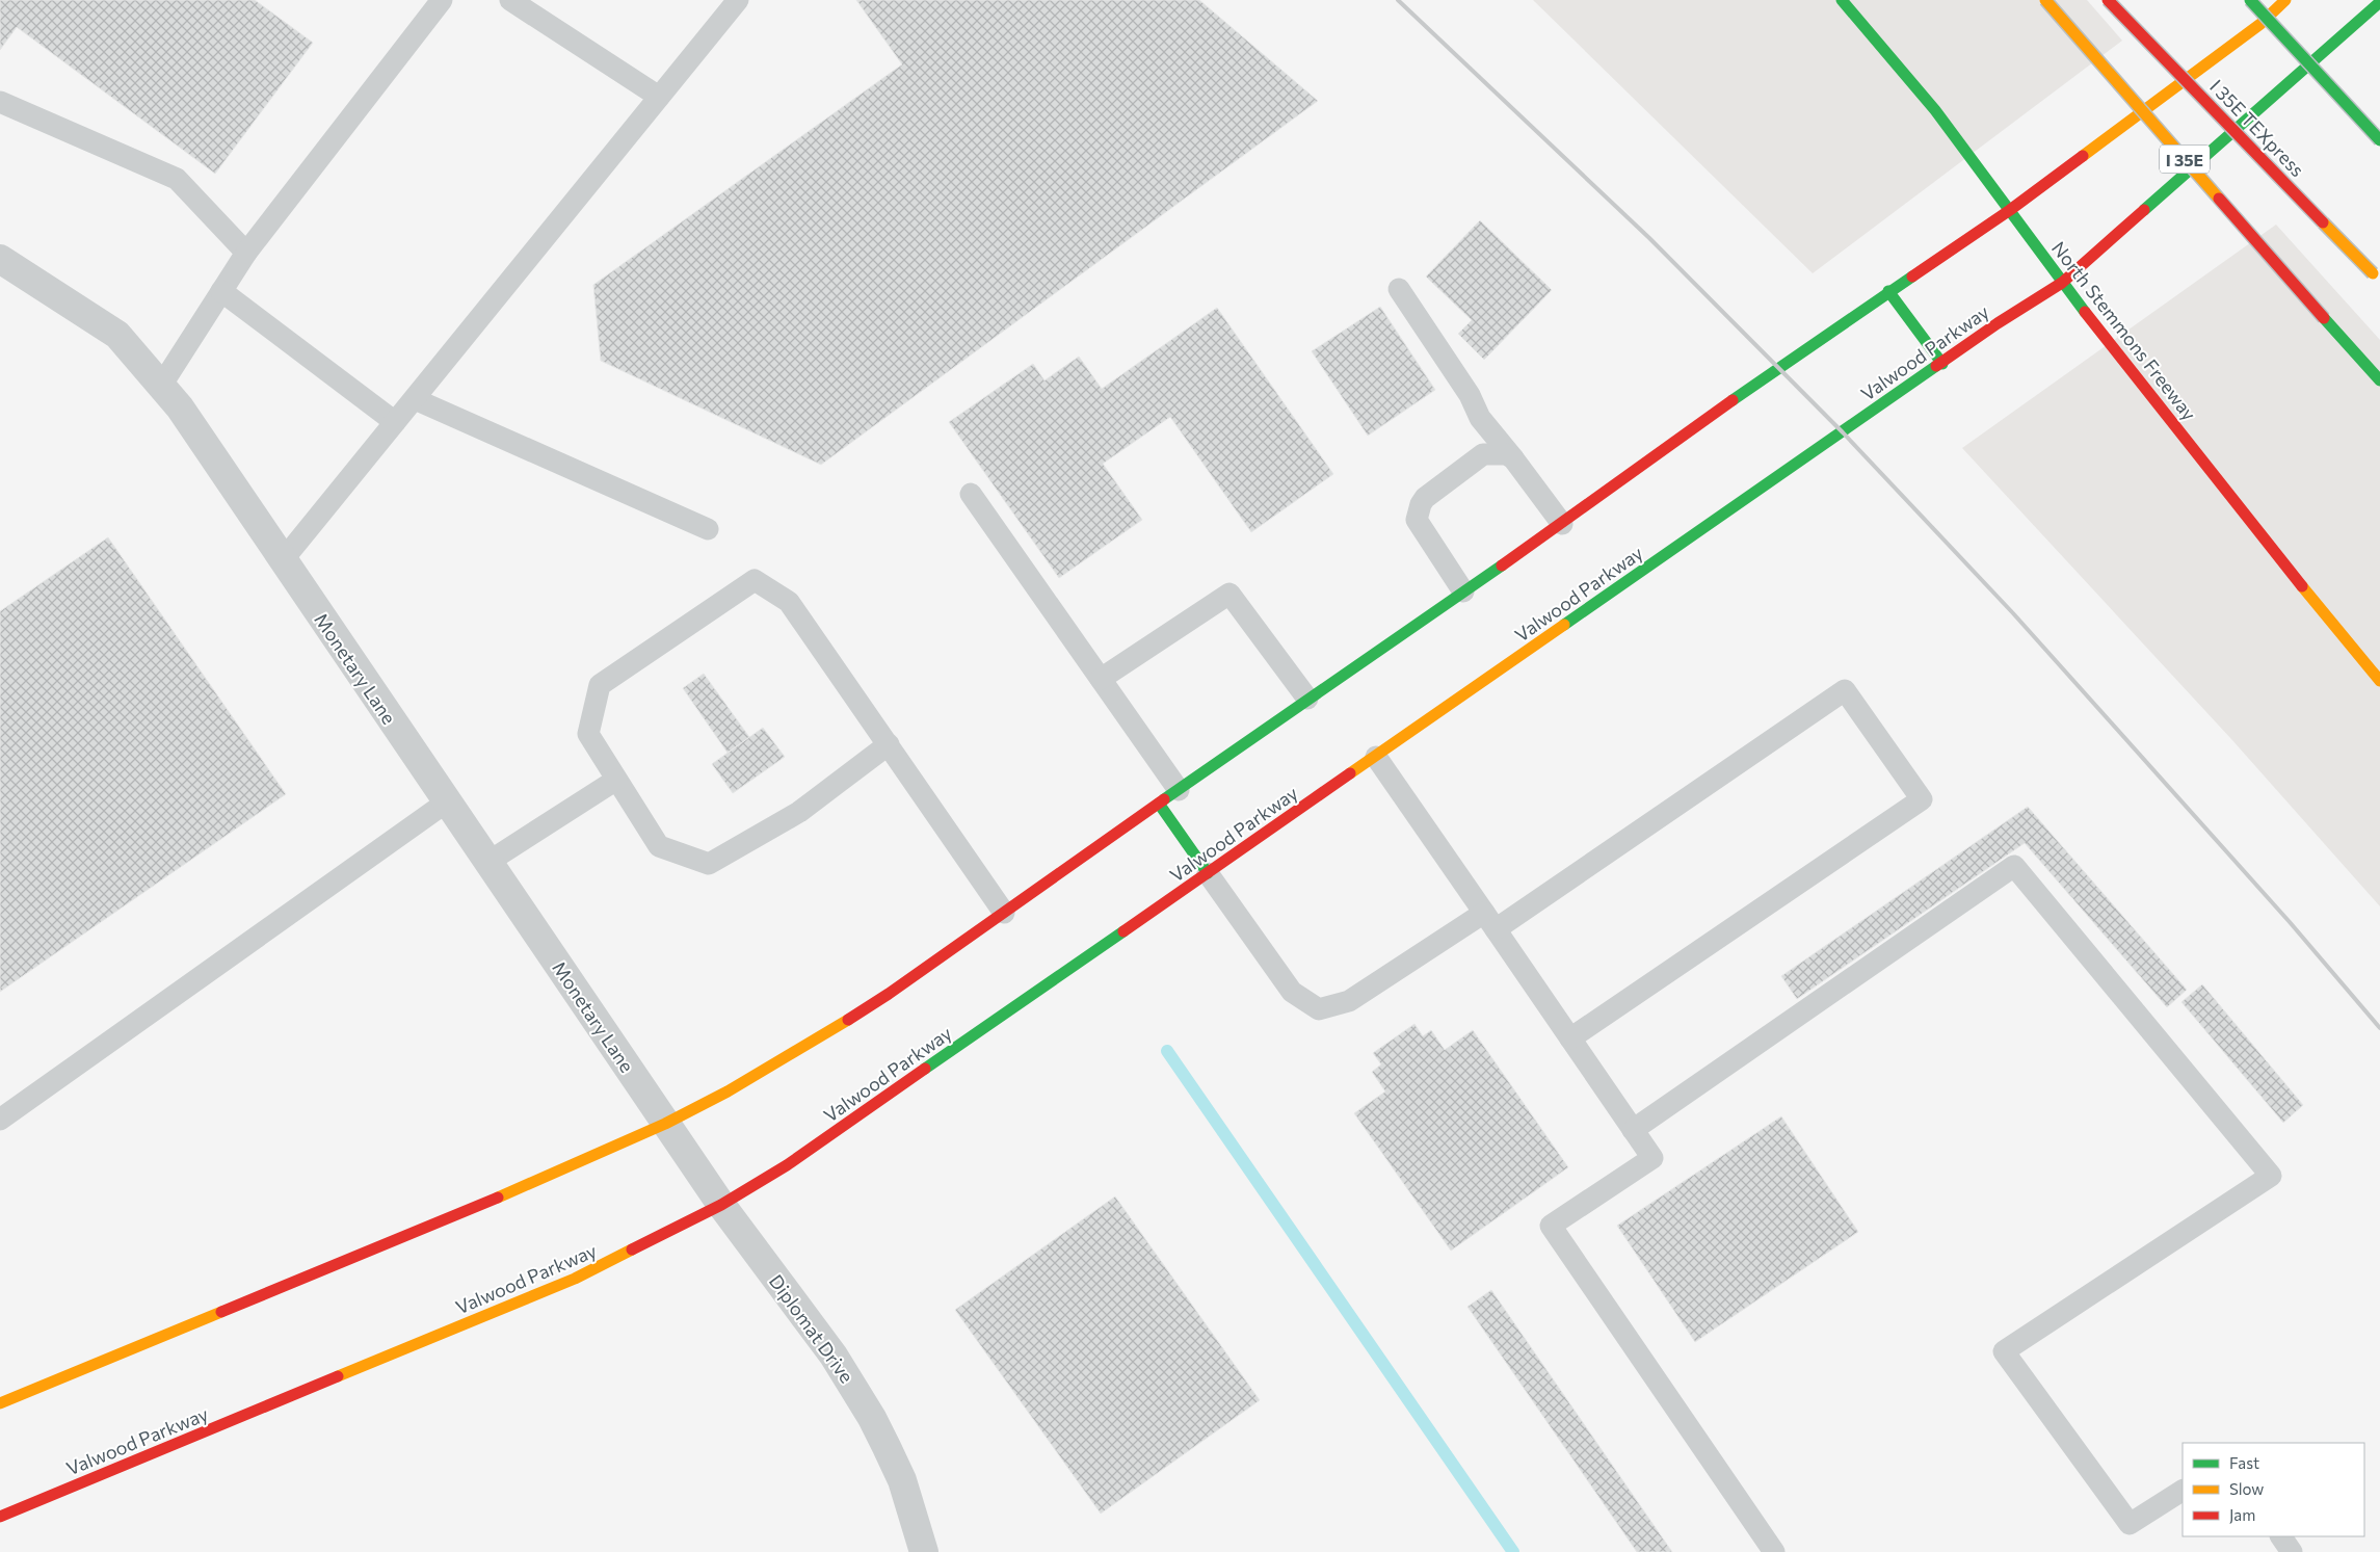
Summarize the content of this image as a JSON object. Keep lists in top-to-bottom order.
{
  "streets": {
    "main road": [
      "I 35E TEXpress",
      "I 35E",
      "North Stemmons Freeway",
      "Valwood Parkway"
    ],
    "street": ["Monetary Lane", "Diplomat Drive"]
  },
  "crossings": [
    ["North Stemmons Freeway", "Valwood Parkway"],
    ["Valwood Parkway", "Diplomat Drive"],
    ["Monetary Lane", "Diplomat Drive"]
  ],
  "legend": ["Fast", "Slow", "Jam"]
}
